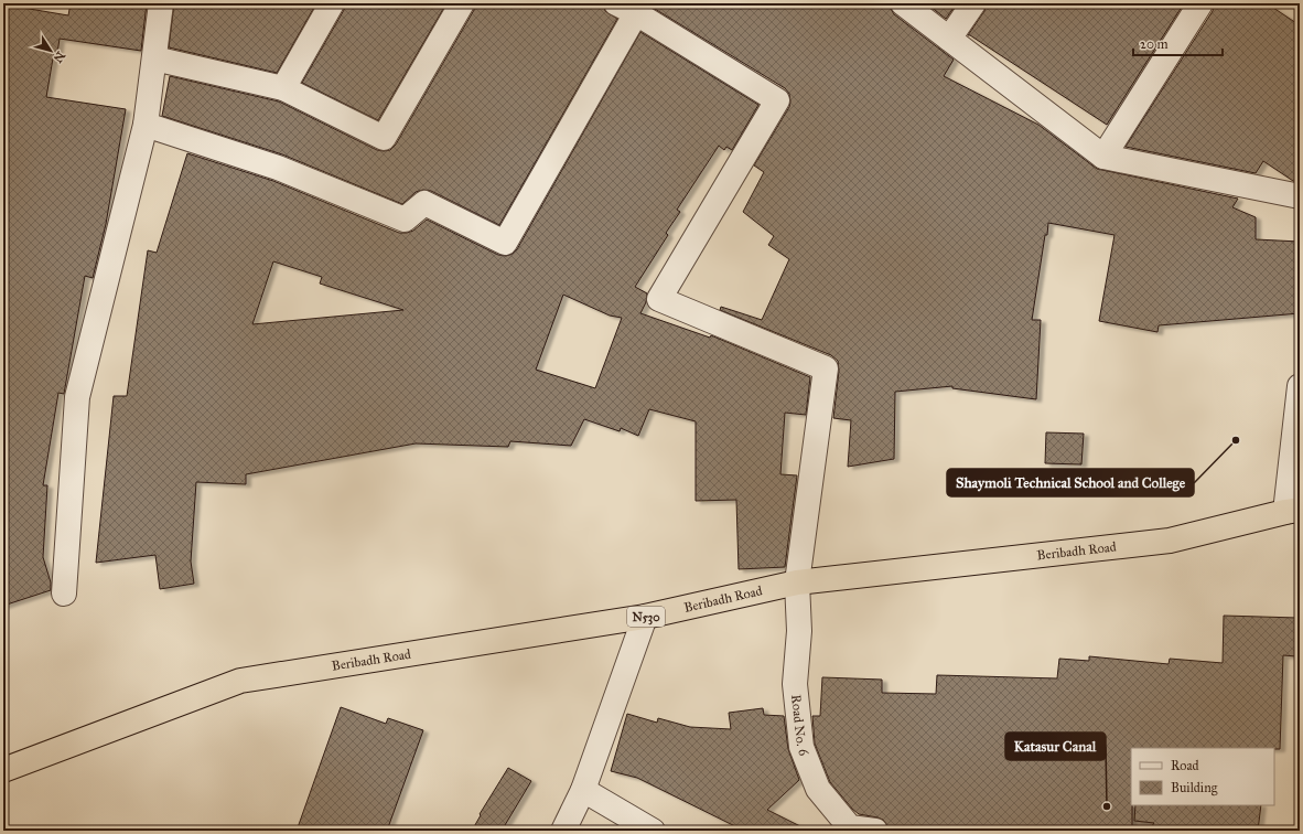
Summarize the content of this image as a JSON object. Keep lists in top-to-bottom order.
{
  "streets": {
    "highway": ["Beribadh Road", "N530"],
    "street": ["Road No. 6"]
  },
  "crossings": [
    ["Beribadh Road", "Road No. 6"]
  ],
  "places": ["Shaymoli Technical School and College", "Katasur Canal"],
  "legend": ["Road", "Building"],
  "scale_bar": "20 m",
  "north": "bottom right"
}
